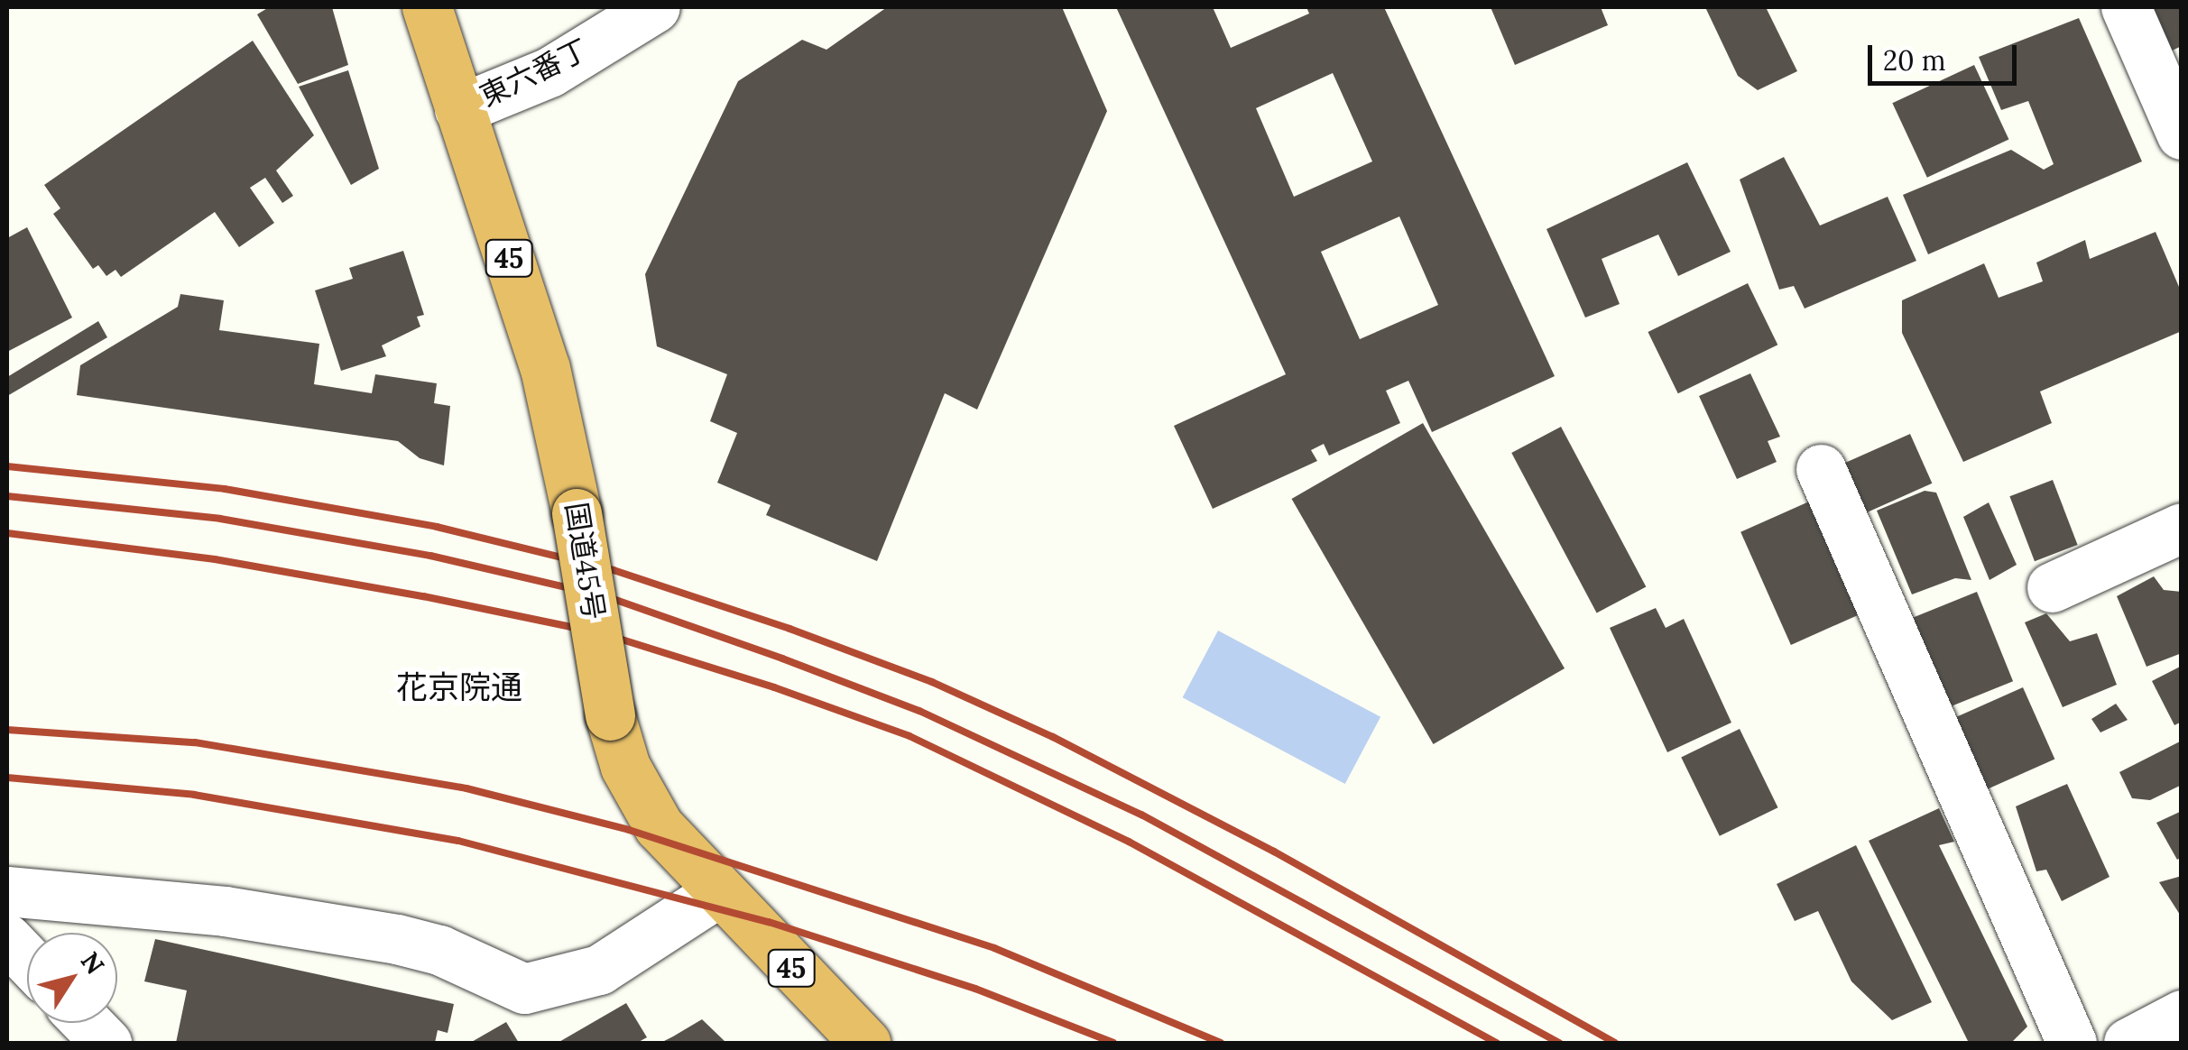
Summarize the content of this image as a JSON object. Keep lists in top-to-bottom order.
{
  "streets": {
    "highway": ["45", "国道45号"],
    "street": ["東六番丁"]
  },
  "crossings": [
    ["東六番丁", "国道45号"]
  ],
  "districts": ["花京院通"],
  "scale_bar": "20 m",
  "north": "top right"
}
